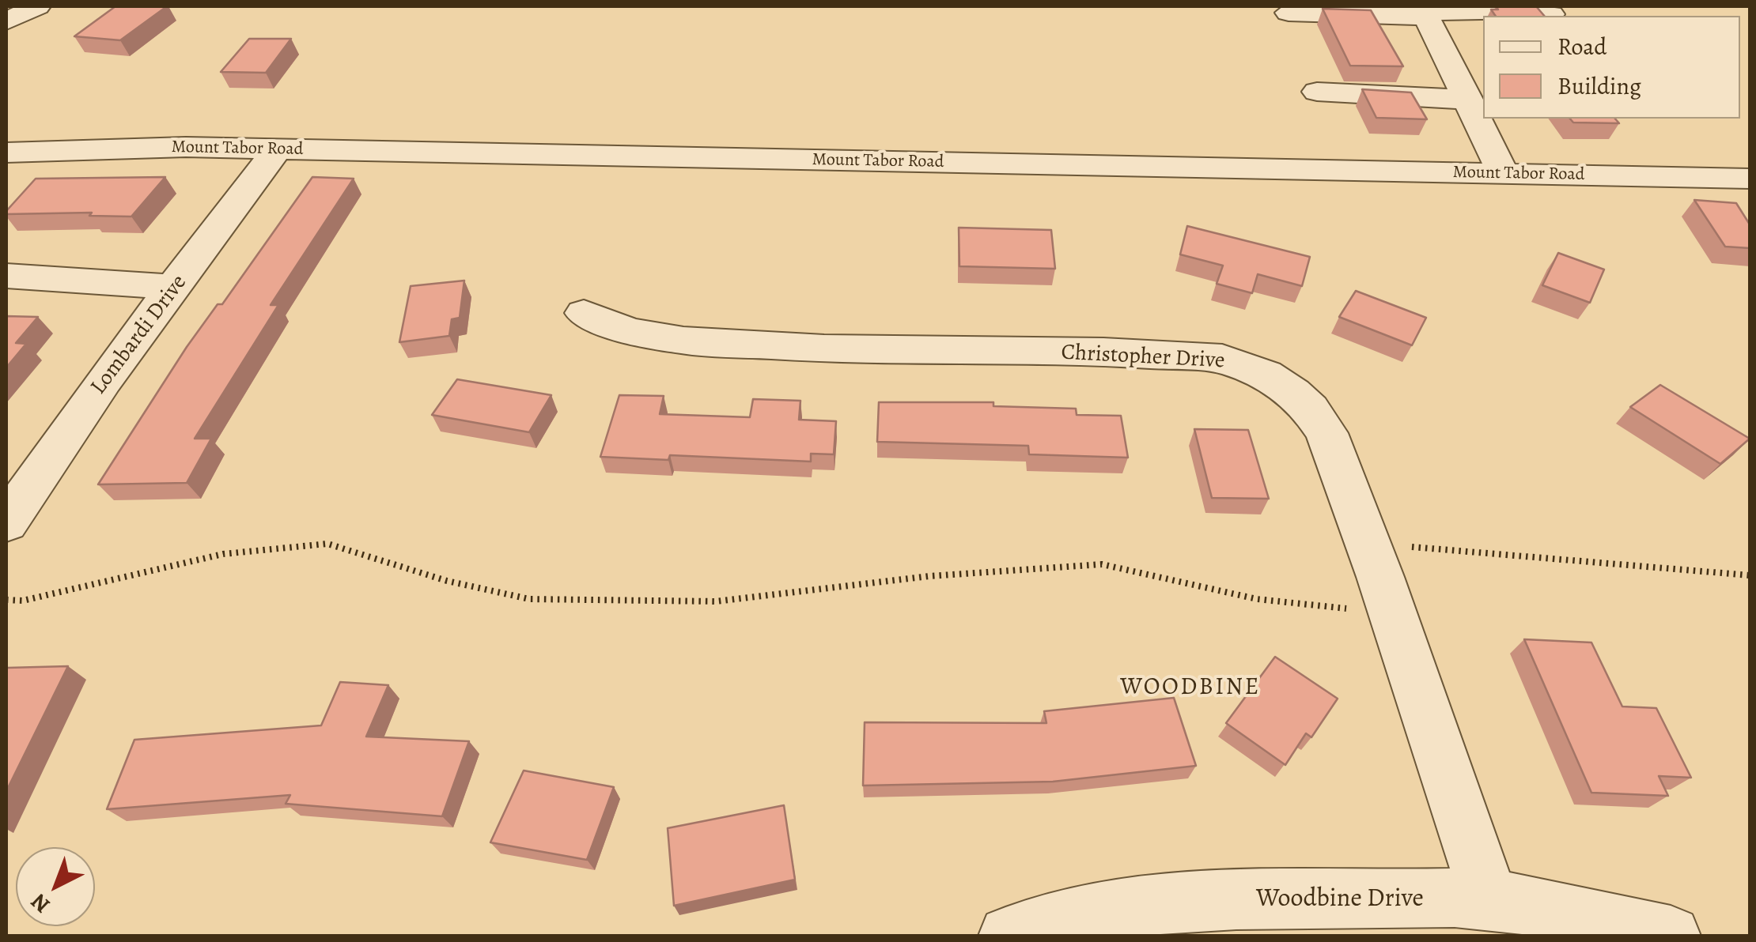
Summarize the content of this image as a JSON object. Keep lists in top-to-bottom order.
{
  "streets": {
    "street": [
      "Mount Tabor Road",
      "Lombardi Drive",
      "Christopher Drive",
      "Woodbine Drive"
    ]
  },
  "crossings": [
    ["Mount Tabor Road", "Lombardi Drive"],
    ["Christopher Drive", "Woodbine Drive"]
  ],
  "districts": ["WOODBINE"],
  "legend": ["Road", "Building"],
  "north": "bottom left"
}
